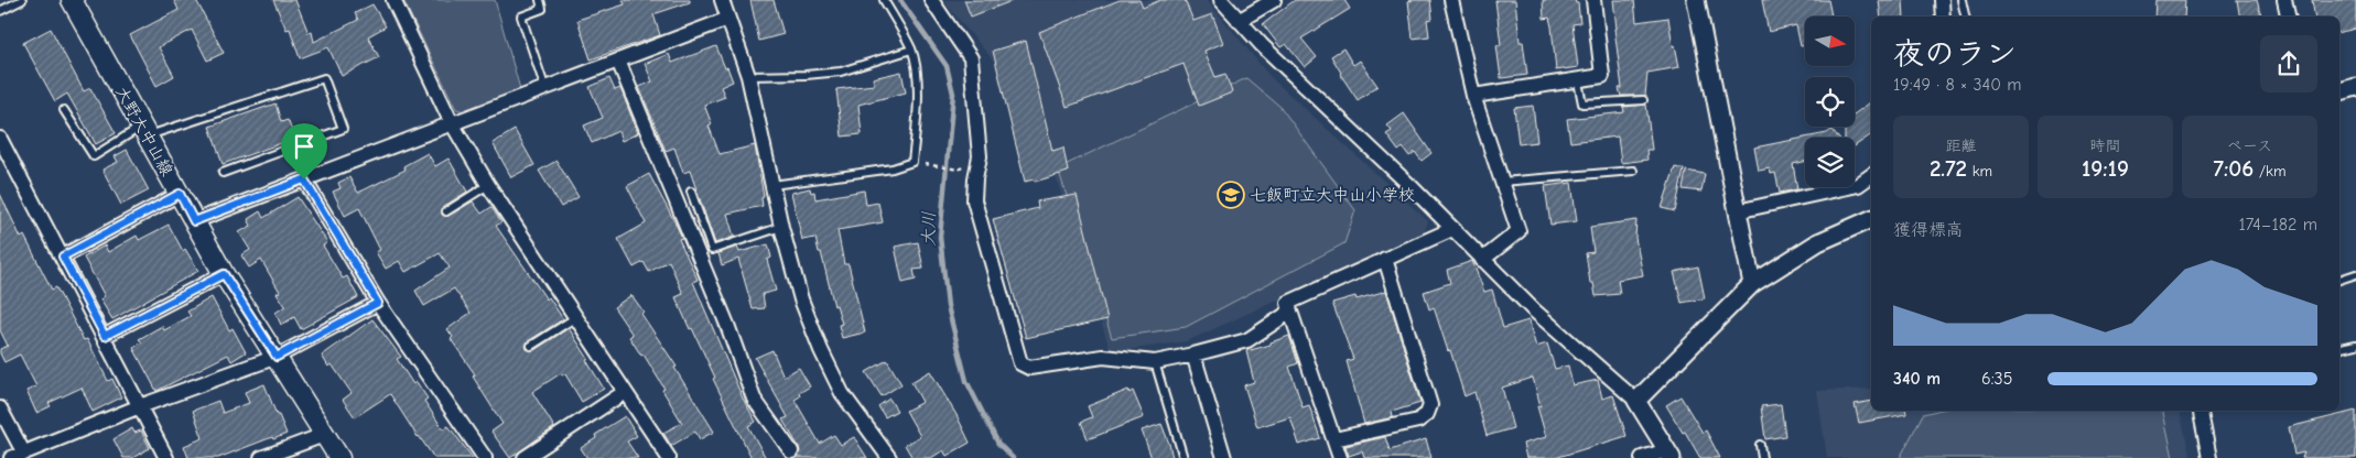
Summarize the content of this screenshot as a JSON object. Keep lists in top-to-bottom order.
{
  "streets": {
    "main road": ["大野大中山線"]
  },
  "water": ["大川"],
  "places": {
    "school or university": ["七飯町立大中山小学校"]
  },
  "north": "right",
  "page": {
    "heading": ["夜のラン", "19:49 · 8 × 340 m"],
    "stats": [
      ["距離", "2.72 km"],
      ["時間", "19:19"],
      ["ペース", "7:06 /km"]
    ],
    "chart": ["獲得標高", "174–182 m"],
    "list": [
      {
        "name": "340 m",
        "note": "6:35"
      }
    ]
  }
}
